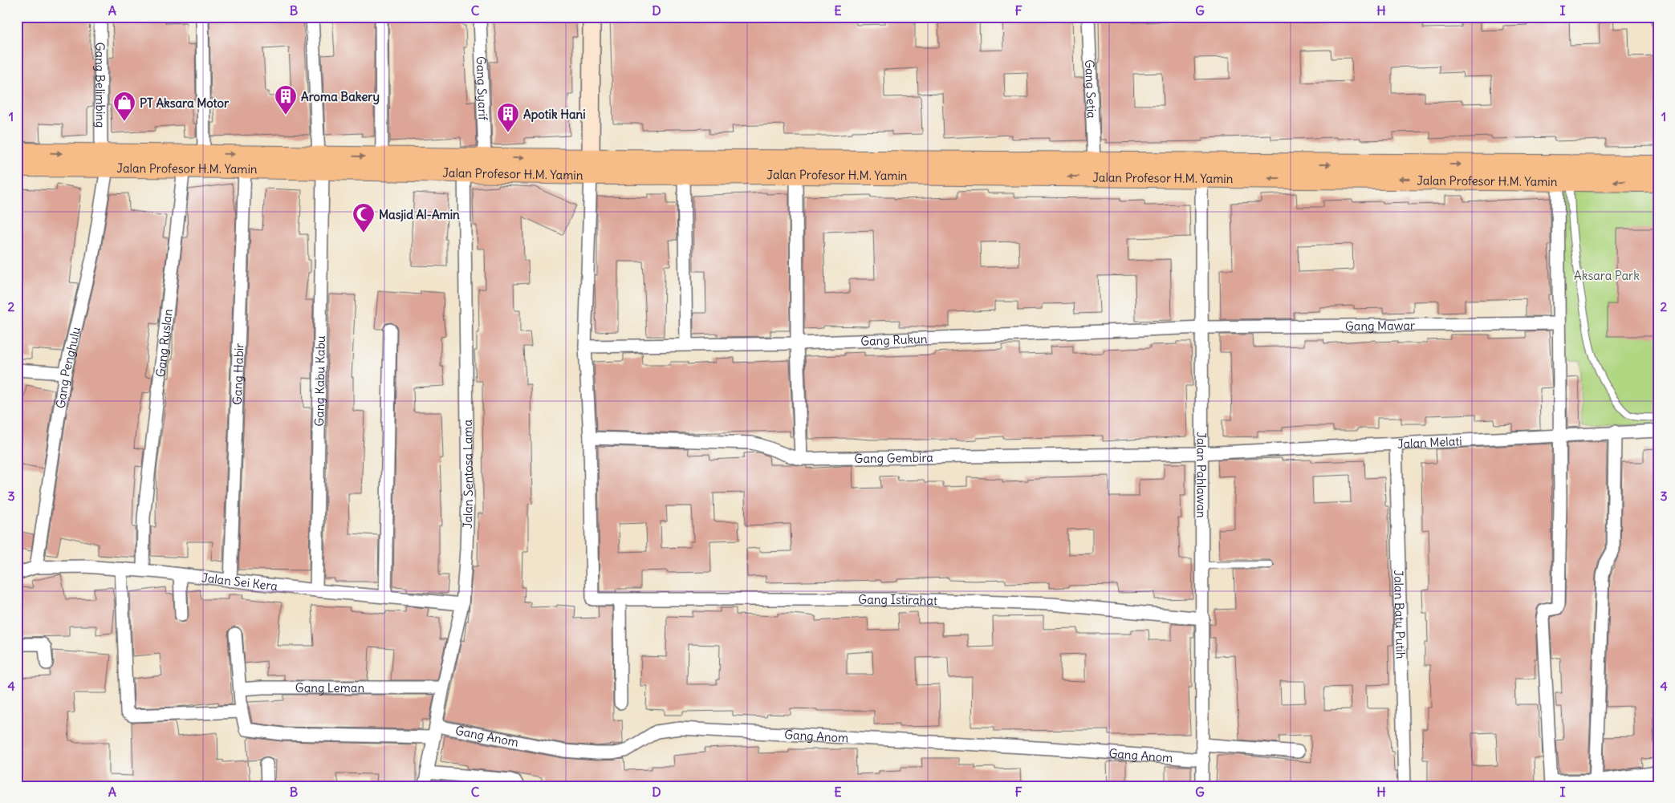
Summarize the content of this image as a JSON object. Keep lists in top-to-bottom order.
{
  "streets": {
    "main road": ["Jalan Profesor H.M. Yamin"],
    "street": [
      "Gang Belimbing",
      "Gang Syarif",
      "Gang Setia",
      "Gang Mawar",
      "Gang Rukun",
      "Gang Ruslan",
      "Gang Penghulu",
      "Gang Habir",
      "Gang Kabu Kabu",
      "Jalan Melati",
      "Gang Gembira",
      "Jalan Sentosa Lama",
      "Jalan Pahlawan",
      "Jalan Sei Kera",
      "Gang Istirahat",
      "Jalan Batu Putih",
      "Gang Leman",
      "Gang Anom"
    ]
  },
  "crossings": [
    ["Gang Belimbing", "Jalan Profesor H.M. Yamin"],
    ["Gang Belimbing", "Gang Penghulu"],
    ["Gang Syarif", "Jalan Profesor H.M. Yamin"],
    ["Gang Setia", "Jalan Profesor H.M. Yamin"],
    ["Jalan Profesor H.M. Yamin", "Gang Ruslan"],
    ["Jalan Profesor H.M. Yamin", "Gang Penghulu"],
    ["Jalan Profesor H.M. Yamin", "Gang Habir"],
    ["Jalan Profesor H.M. Yamin", "Gang Kabu Kabu"],
    ["Jalan Profesor H.M. Yamin", "Jalan Sentosa Lama"],
    ["Jalan Profesor H.M. Yamin", "Jalan Pahlawan"],
    ["Gang Mawar", "Gang Rukun"],
    ["Gang Mawar", "Jalan Pahlawan"],
    ["Gang Rukun", "Jalan Pahlawan"],
    ["Gang Ruslan", "Jalan Sei Kera"],
    ["Gang Penghulu", "Jalan Sei Kera"],
    ["Gang Habir", "Jalan Sei Kera"],
    ["Gang Kabu Kabu", "Jalan Sei Kera"],
    ["Jalan Melati", "Gang Gembira"],
    ["Jalan Melati", "Jalan Pahlawan"],
    ["Jalan Melati", "Jalan Batu Putih"],
    ["Gang Gembira", "Jalan Pahlawan"],
    ["Gang Gembira", "Gang Istirahat"],
    ["Jalan Sentosa Lama", "Jalan Sei Kera"],
    ["Jalan Sentosa Lama", "Gang Leman"],
    ["Jalan Sentosa Lama", "Gang Anom"],
    ["Jalan Pahlawan", "Gang Istirahat"],
    ["Jalan Pahlawan", "Gang Anom"]
  ],
  "parks": ["Aksara Park"],
  "places": {
    "building": ["Aroma Bakery", "Apotik Hani"],
    "shop": ["PT Aksara Motor"],
    "mosque": ["Masjid Al-Amin"]
  },
  "grid": {
    "columns": [
      "A",
      "B",
      "C",
      "D",
      "E",
      "F",
      "G",
      "H",
      "I"
    ],
    "rows": [
      "1",
      "2",
      "3",
      "4"
    ]
  }
}
